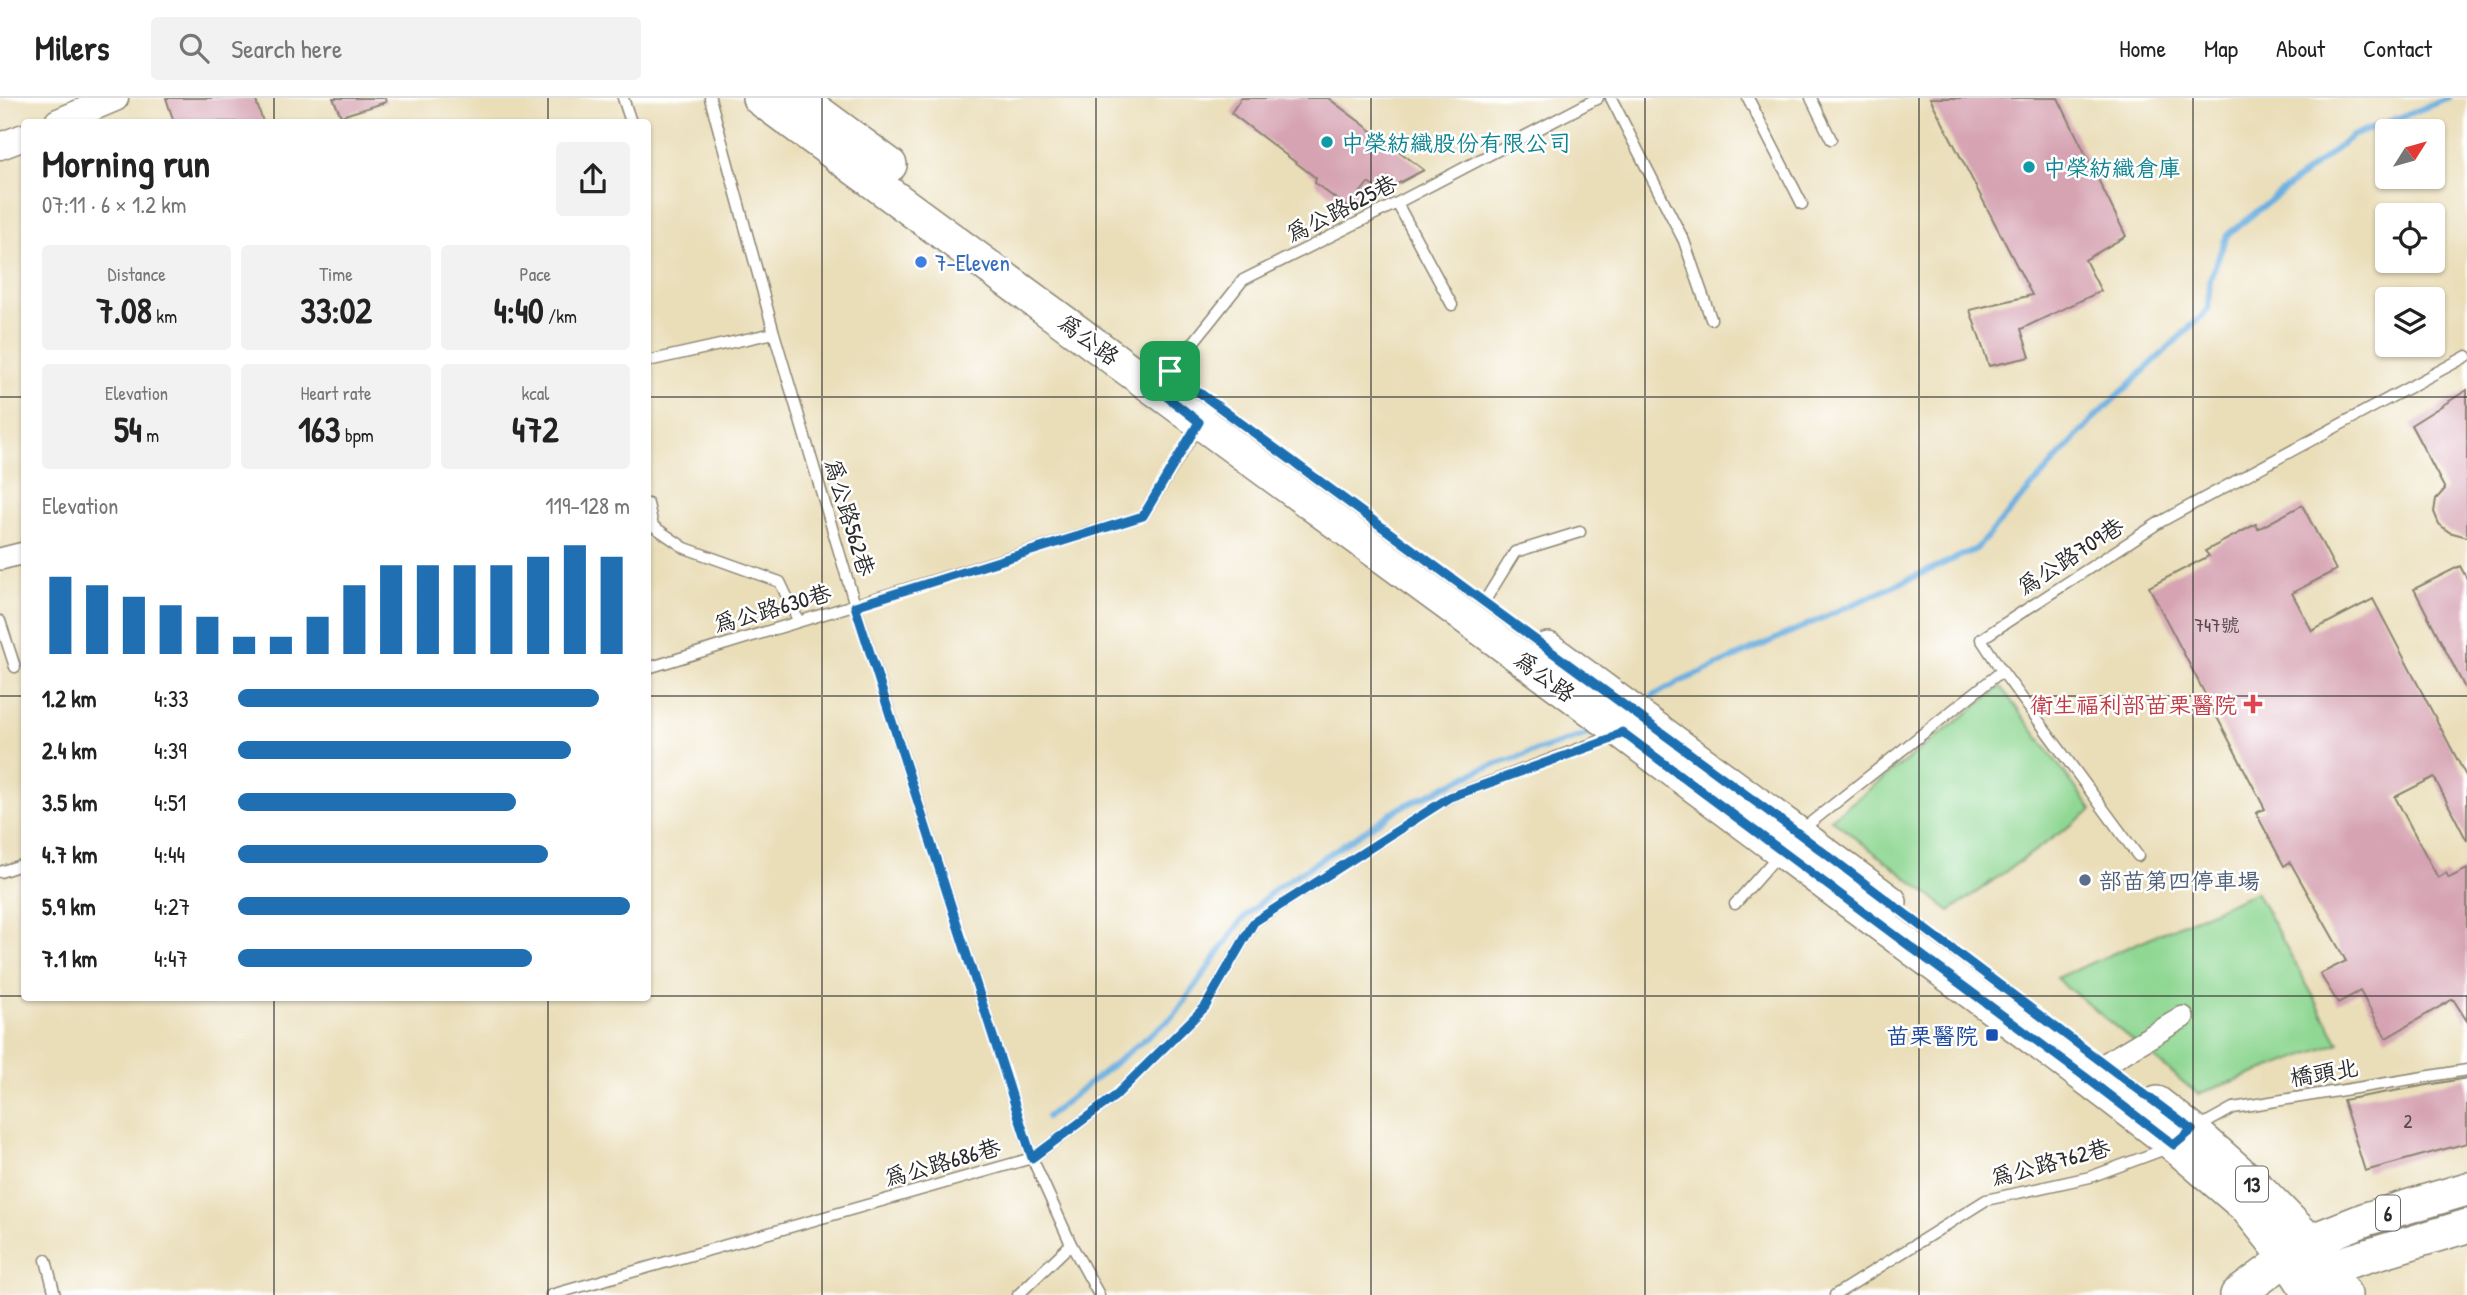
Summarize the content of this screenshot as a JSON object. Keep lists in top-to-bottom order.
{
  "streets": {
    "main road": ["為公路", "13", "6"],
    "lane": [
      "為公路625巷",
      "為公路562巷",
      "為公路709巷",
      "為公路630巷",
      "橋頭北",
      "為公路686巷",
      "為公路762巷"
    ]
  },
  "crossings": [
    ["為公路625巷", "為公路"],
    ["為公路", "為公路630巷"],
    ["為公路", "橋頭北"],
    ["為公路", "為公路686巷"],
    ["為公路", "為公路762巷"],
    ["為公路", "6"],
    ["為公路562巷", "為公路630巷"],
    ["為公路562巷", "為公路686巷"],
    ["橋頭北", "為公路762巷"]
  ],
  "places": {
    "other": [
      "中榮紡織股份有限公司",
      "中榮紡織倉庫",
      "7-Eleven",
      "部苗第四停車場"
    ],
    "health": ["衛生福利部苗栗醫院"],
    "transit": ["苗栗醫院"]
  },
  "house_numbers": ["747號", "2"],
  "north": "top right",
  "page": {
    "header": "Milers",
    "search": "Search here",
    "nav": [
      "Home",
      "Map",
      "About",
      "Contact"
    ],
    "heading": ["Morning run", "07:11 · 6 × 1.2 km"],
    "stats": [
      ["Distance", "7.08 km"],
      ["Time", "33:02"],
      ["Pace", "4:40 /km"],
      ["Elevation", "54 m"],
      ["Heart rate", "163 bpm"],
      ["kcal", "472"]
    ],
    "chart": ["Elevation", "119–128 m"],
    "list": [
      {
        "name": "1.2 km",
        "note": "4:33"
      },
      {
        "name": "2.4 km",
        "note": "4:39"
      },
      {
        "name": "3.5 km",
        "note": "4:51"
      },
      {
        "name": "4.7 km",
        "note": "4:44"
      },
      {
        "name": "5.9 km",
        "note": "4:27"
      },
      {
        "name": "7.1 km",
        "note": "4:47"
      }
    ]
  }
}
